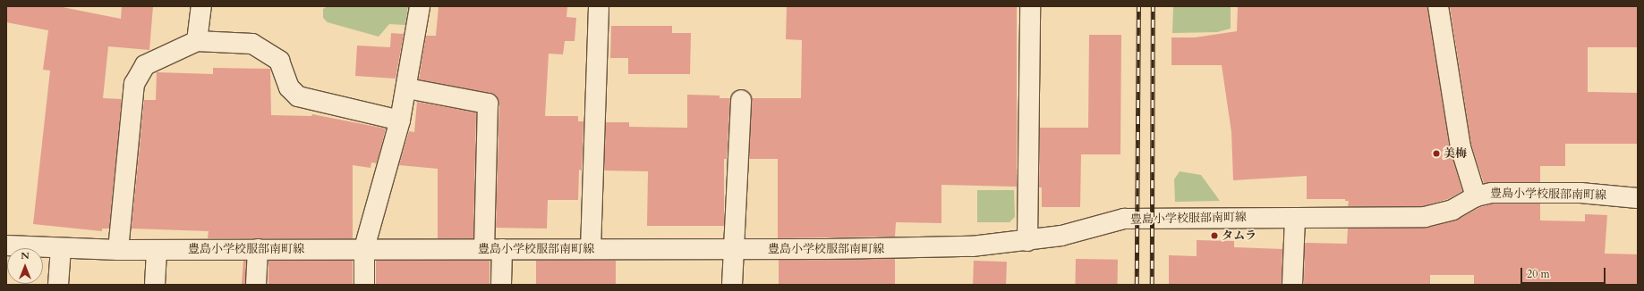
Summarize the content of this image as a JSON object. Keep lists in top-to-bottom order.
{
  "streets": {
    "street": ["豊島小学校服部南町線"]
  },
  "places": ["美梅", "タムラ"],
  "scale_bar": "20 m",
  "north": "top"
}
